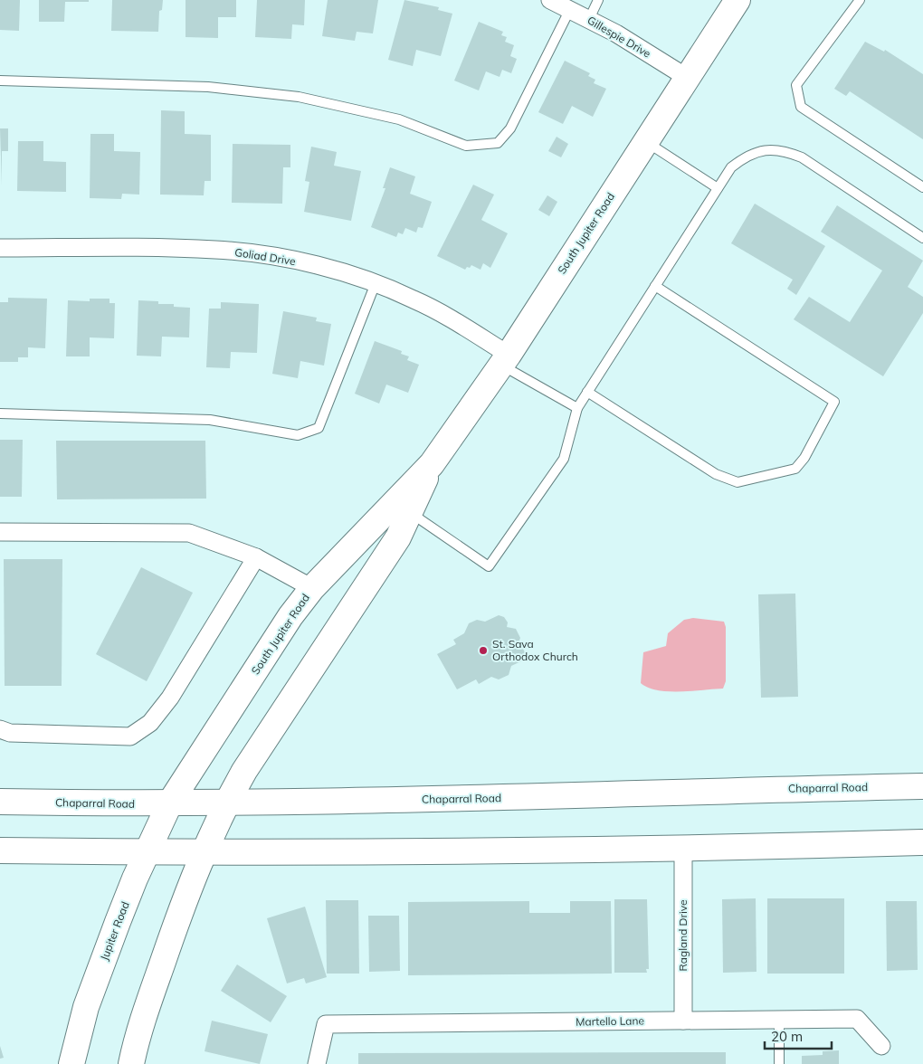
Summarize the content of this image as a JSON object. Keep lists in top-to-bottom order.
{
  "streets": {
    "main road": ["South Jupiter Road", "Chaparral Road", "Jupiter Road"],
    "street": [
      "Gillespie Drive",
      "Goliad Drive",
      "Ragland Drive",
      "Martello Lane"
    ]
  },
  "crossings": [
    ["Gillespie Drive", "South Jupiter Road"],
    ["South Jupiter Road", "Goliad Drive"],
    ["South Jupiter Road", "Chaparral Road"],
    ["South Jupiter Road", "Jupiter Road"],
    ["Chaparral Road", "Jupiter Road"],
    ["Ragland Drive", "Martello Lane"]
  ],
  "places": ["St. Sava Orthodox Church"],
  "scale_bar": "20 m"
}
